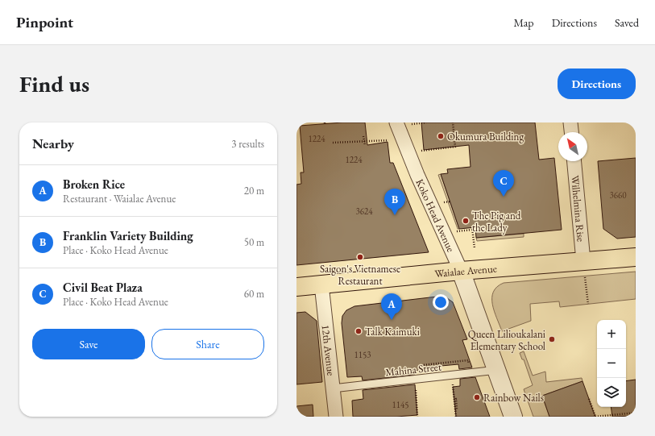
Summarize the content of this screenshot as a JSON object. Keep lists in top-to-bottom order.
{
  "streets": {
    "main road": ["Waialae Avenue"],
    "street": ["Wilhelmina Rise", "Koko Head Avenue", "12th Avenue"],
    "lane": ["Mahina Street"]
  },
  "crossings": [
    ["Wilhelmina Rise", "Waialae Avenue"],
    ["Koko Head Avenue", "Waialae Avenue"],
    ["Koko Head Avenue", "Mahina Street"],
    ["Waialae Avenue", "12th Avenue"],
    ["12th Avenue", "Mahina Street"]
  ],
  "places": [
    "Okumura Building",
    "The Pig and the Lady",
    "Saigon's Vietnamese Restaurant",
    "Talk Kaimuki",
    "Queen Lilioukalani Elementary School",
    "Rainbow Nails"
  ],
  "house_numbers": [
    "1224",
    "1224",
    "3660",
    "3624",
    "1153",
    "1145"
  ],
  "north": "top left",
  "page": {
    "header": "Pinpoint",
    "nav": ["Map", "Directions", "Saved"],
    "buttons": [
      "Directions",
      ["Save", "Share"]
    ],
    "title": "Find us",
    "heading": ["Nearby", "3 results"],
    "list": [
      {
        "mark": "A",
        "name": "Broken Rice",
        "note": "Restaurant · Waialae Avenue",
        "value": "20 m"
      },
      {
        "mark": "B",
        "name": "Franklin Variety Building",
        "note": "Place · Koko Head Avenue",
        "value": "50 m"
      },
      {
        "mark": "C",
        "name": "Civil Beat Plaza",
        "note": "Place · Koko Head Avenue",
        "value": "60 m"
      }
    ],
    "pins": ["C", "B", "A"],
    "map_buttons": ["+", "−"]
  }
}
